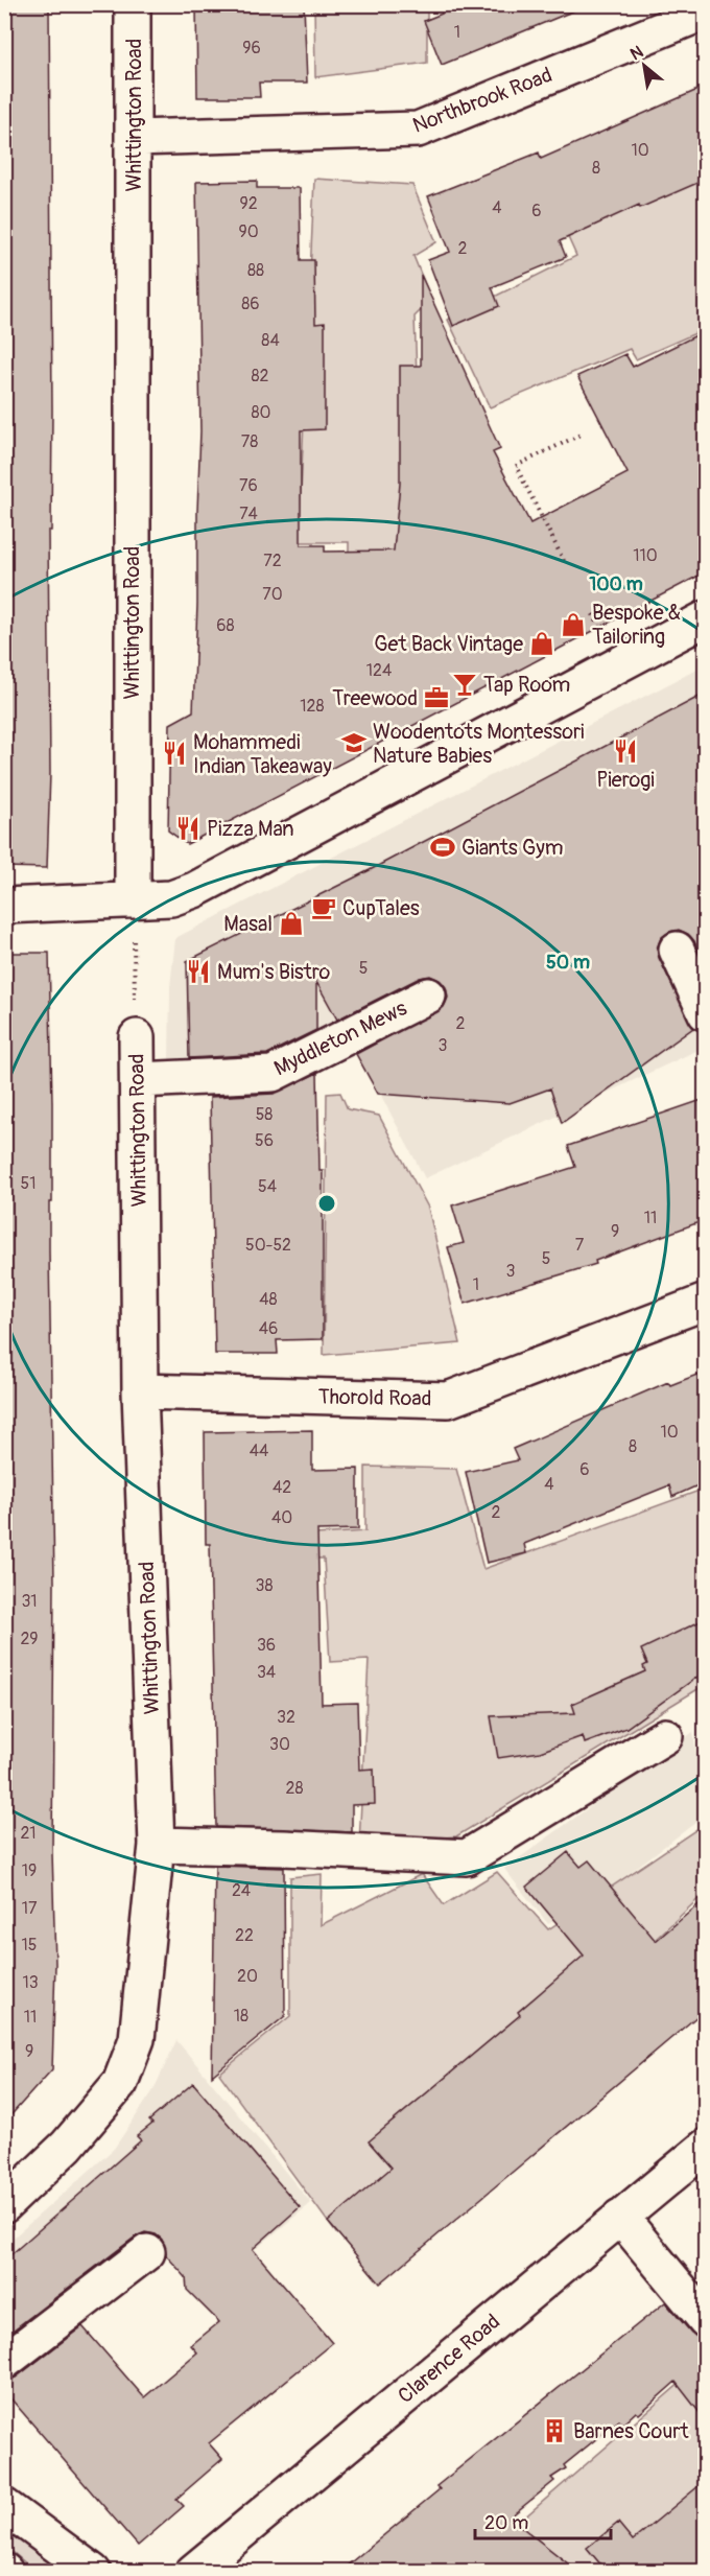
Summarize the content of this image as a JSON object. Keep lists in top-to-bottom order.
{
  "streets": {
    "street": [
      "Northbrook Road",
      "Whittington Road",
      "Myddleton Mews",
      "Thorold Road",
      "Clarence Road"
    ]
  },
  "crossings": [
    ["Northbrook Road", "Whittington Road"],
    ["Whittington Road", "Myddleton Mews"],
    ["Whittington Road", "Thorold Road"]
  ],
  "places": {
    "shop": ["Bespoke & Tailoring", "Get Back Vintage", "Masal"],
    "bar": ["Tap Room"],
    "office": ["Treewood"],
    "school or university": ["Woodentots Montessori Nature Babies"],
    "restaurant": [
      "Pierogi",
      "Mohammedi Indian Takeaway",
      "Pizza Man",
      "Mum's Bistro"
    ],
    "sports": ["Giants Gym"],
    "cafe": ["CupTales"],
    "building": ["Barnes Court"]
  },
  "house_numbers": [
    "1",
    "96",
    "10",
    "8",
    "92",
    "4",
    "6",
    "90",
    "2",
    "88",
    "86",
    "84",
    "82",
    "80",
    "78",
    "76",
    "74",
    "110",
    "72",
    "70",
    "68",
    "124",
    "128",
    "5",
    "2",
    "3",
    "58",
    "56",
    "51",
    "54",
    "11",
    "9",
    "50-52",
    "7",
    "5",
    "3",
    "1",
    "48",
    "46",
    "10",
    "8",
    "44",
    "6",
    "4",
    "42",
    "2",
    "40",
    "38",
    "31",
    "29",
    "36",
    "34",
    "32",
    "30",
    "28",
    "21",
    "19",
    "24",
    "17",
    "22",
    "15",
    "20",
    "13",
    "18",
    "11",
    "9"
  ],
  "scale_bar": "20 m",
  "north": "top left",
  "rings": ["100 m", "50 m"]
}
